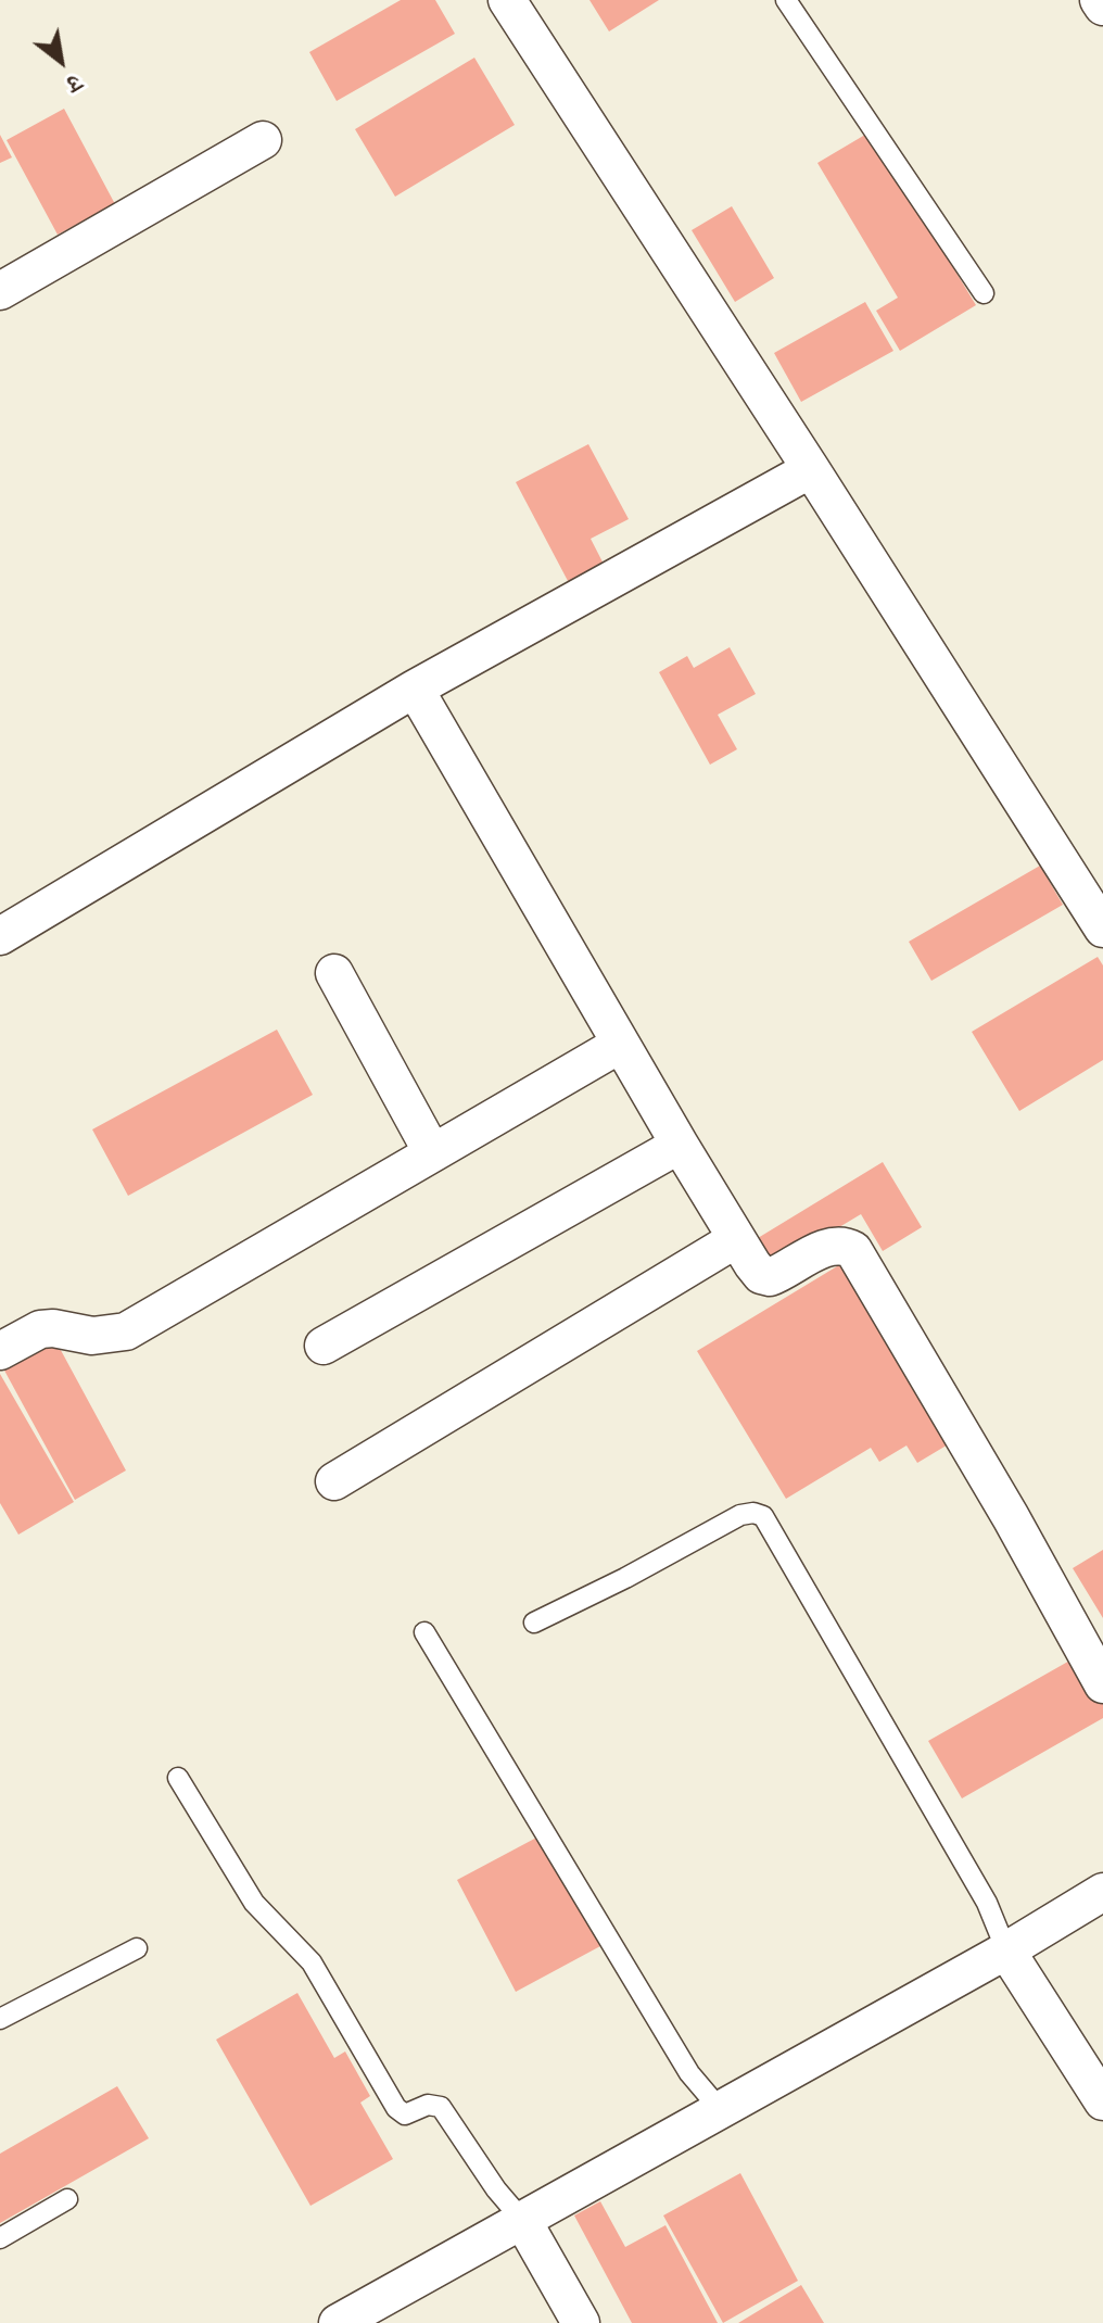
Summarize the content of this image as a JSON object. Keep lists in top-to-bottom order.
{
  "north": "bottom right"
}
